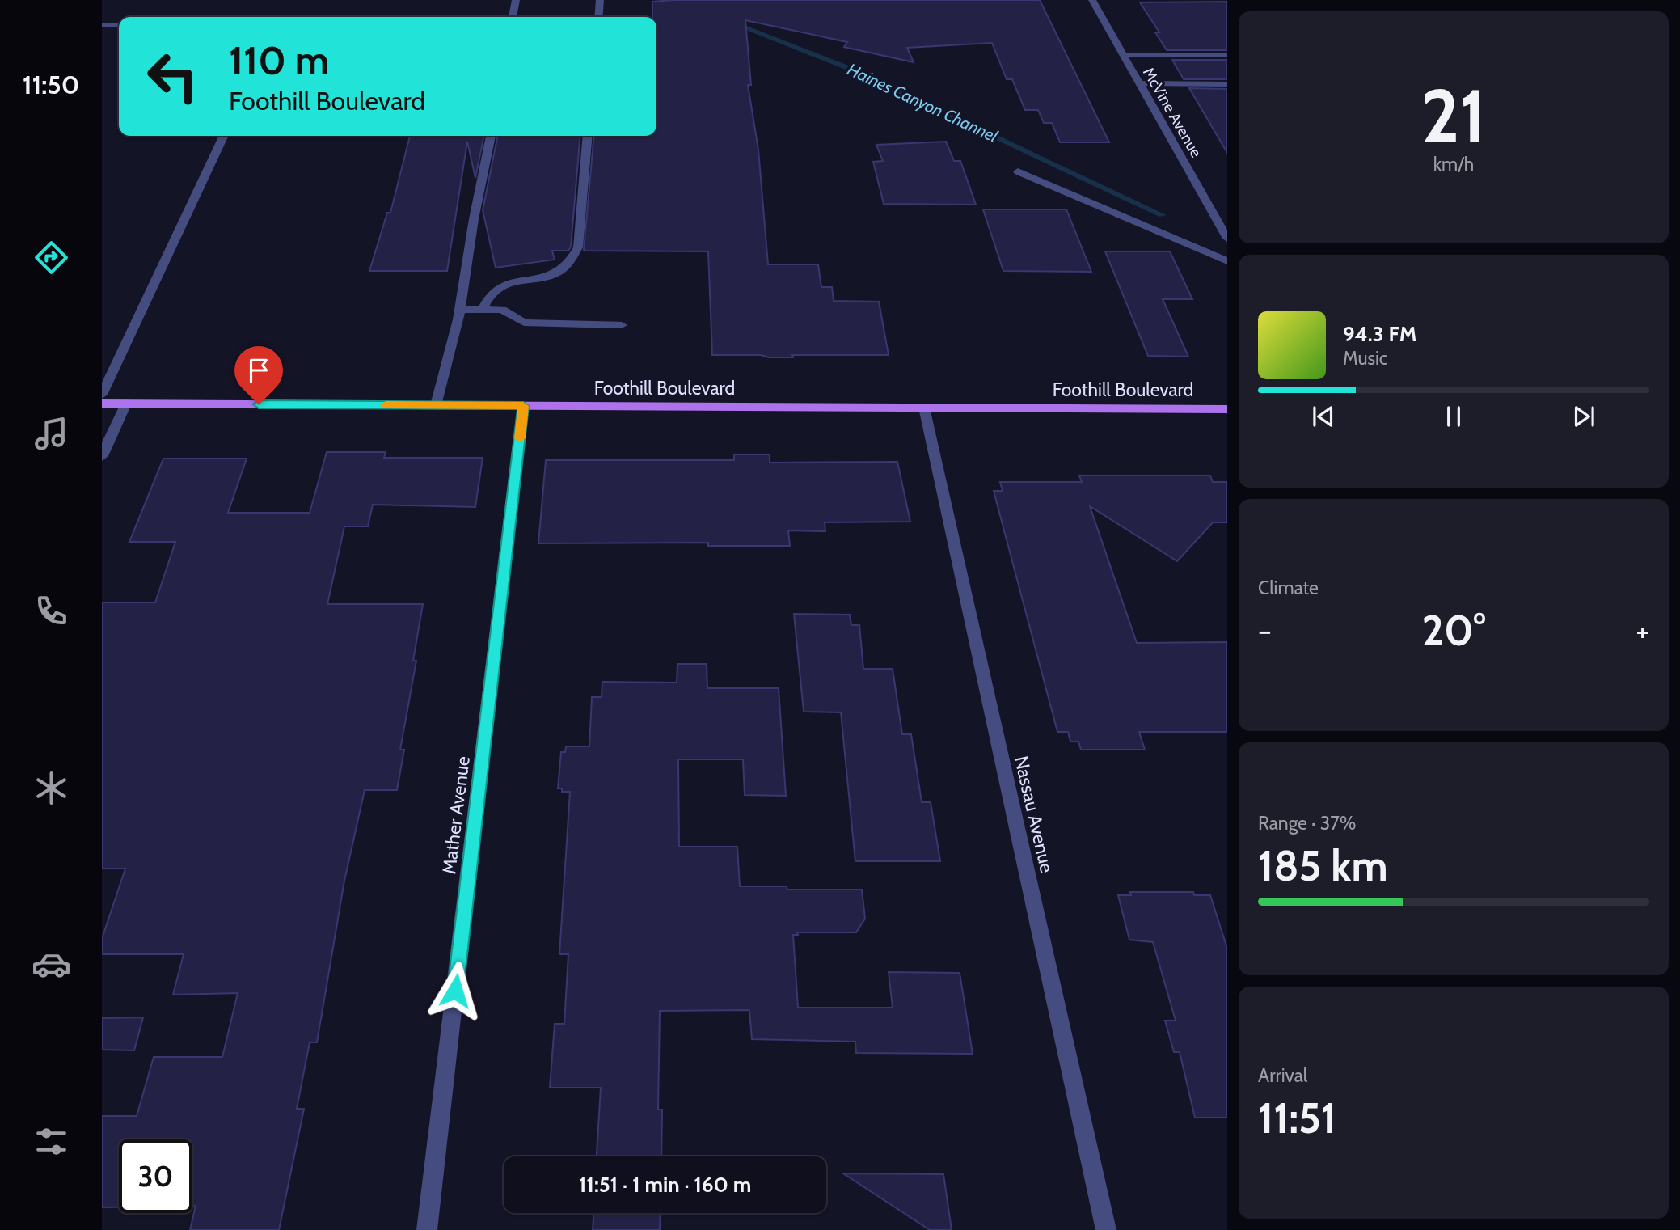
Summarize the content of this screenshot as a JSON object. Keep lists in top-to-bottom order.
{
  "streets": {
    "main road": ["Foothill Boulevard"],
    "street": ["McVine Avenue", "Nassau Avenue", "Mather Avenue"]
  },
  "crossings": [
    ["Foothill Boulevard", "Nassau Avenue"],
    ["Foothill Boulevard", "Mather Avenue"]
  ],
  "water": ["Haines Canyon Channel"],
  "page": {
    "tabs": "11:50",
    "tile": [
      ["21", "km/h"],
      "Climate",
      ["Range · 37%", "185 km"],
      ["Arrival", "11:51"]
    ],
    "turn": ["110 m", "Foothill Boulevard"],
    "song": ["94.3 FM", "Music"],
    "heat": ["−", "20°", "+"],
    "limit": "30",
    "trip": "11:51 · 1 min · 160 m"
  }
}
